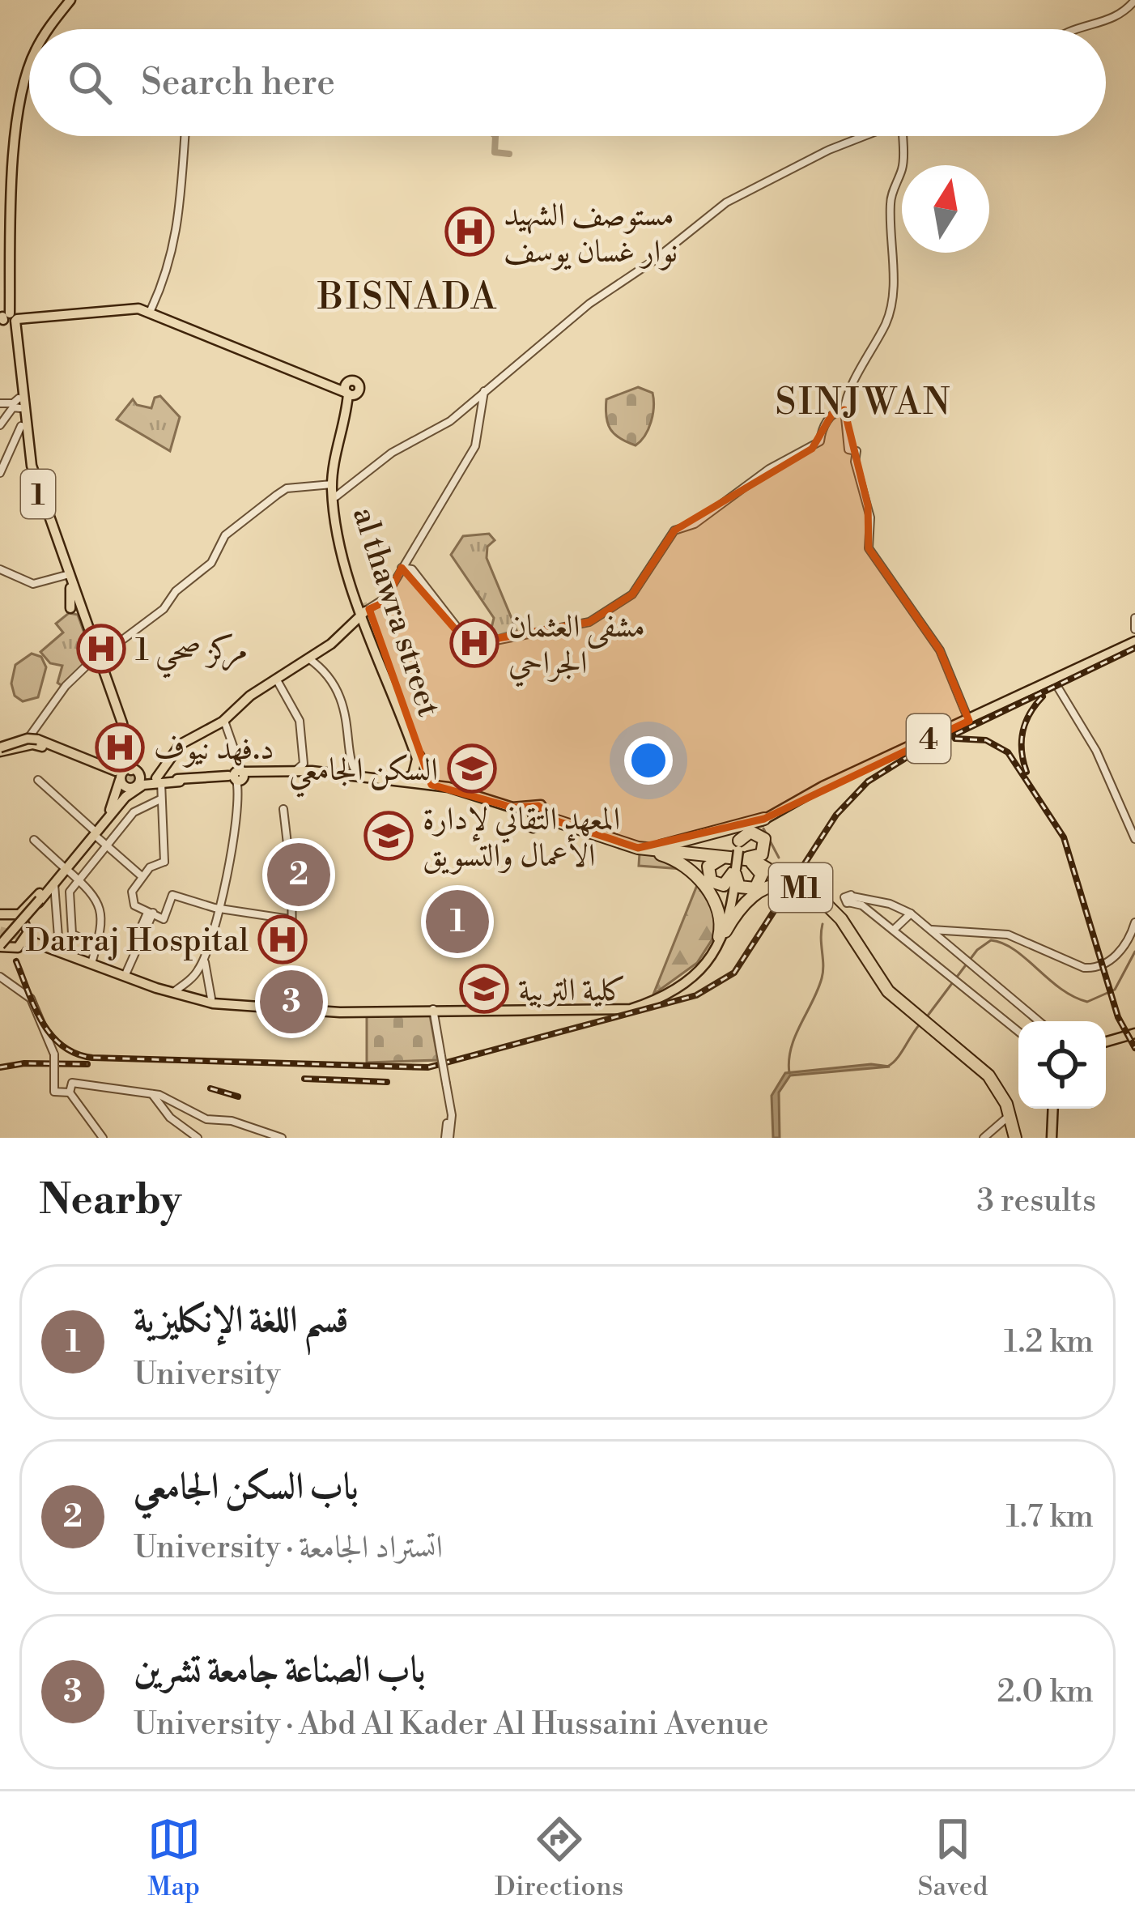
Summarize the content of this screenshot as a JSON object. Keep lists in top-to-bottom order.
{
  "streets": {
    "highway": ["M1"],
    "main road": ["1", "al thawra street", "4"]
  },
  "crossings": [
    ["4", "M1"]
  ],
  "districts": ["BISNADA", "SINJWAN"],
  "places": {
    "hospital": [
      "مستوصف الشهيد نوار غسان يوسف",
      "مشفى العثمان الجراحي",
      "مركز صحي 1",
      "د.فهد نيوف",
      "Darraj Hospital"
    ],
    "school or university": ["السكن الجامعي", "المعهد التقاني لإدارة الأعمال والتسويق", "كلية التربية"]
  },
  "north": "top",
  "page": {
    "search": "Search here",
    "pins": ["2", "1", "3"],
    "heading": ["Nearby", "3 results"],
    "list": [
      {
        "mark": "1",
        "name": "قسم اللغة الإنكليزية",
        "note": "University",
        "value": "1.2 km"
      },
      {
        "mark": "2",
        "name": "باب السكن الجامعي",
        "note": "University · اتستراد الجامعة",
        "value": "1.7 km"
      },
      {
        "mark": "3",
        "name": "باب الصناعة جامعة تشرين",
        "note": "University · Abd Al Kader Al Hussaini Avenue",
        "value": "2.0 km"
      }
    ],
    "nav": ["Map", "Directions", "Saved"]
  }
}
